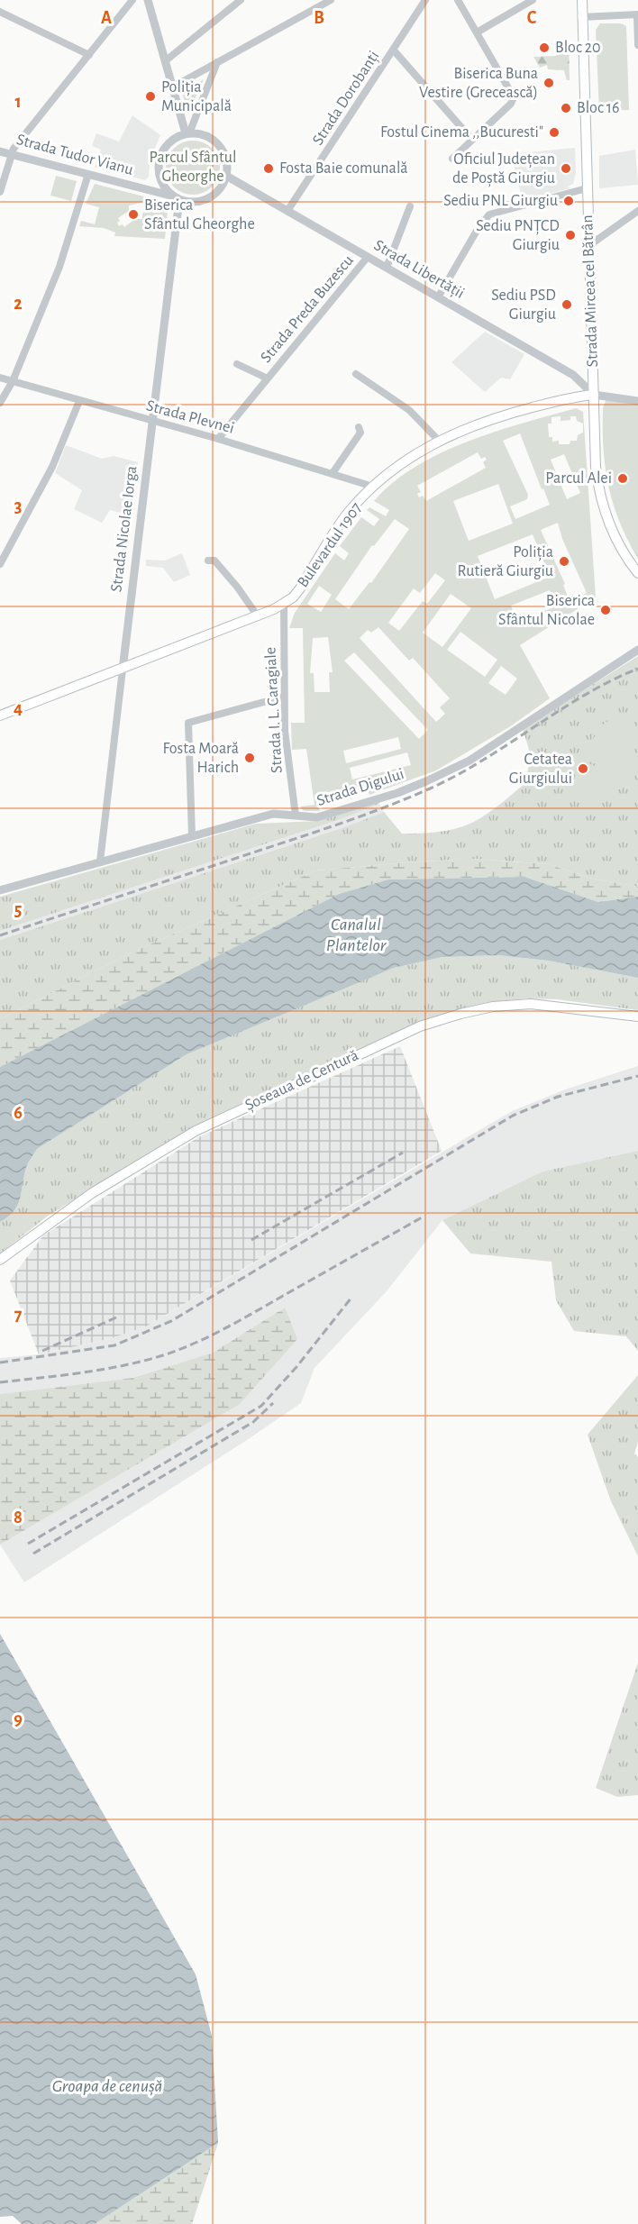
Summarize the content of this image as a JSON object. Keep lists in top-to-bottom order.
{
  "streets": {
    "main road": ["Strada Mircea cel Bătrân", "Bulevardul 1907", "Șoseaua de Centură"],
    "street": [
      "Strada Dorobanți",
      "Strada Tudor Vianu",
      "Strada Libertății",
      "Strada Preda Buzescu",
      "Strada Plevnei",
      "Strada Nicolae Iorga",
      "Strada I. L. Caragiale",
      "Strada Digului"
    ]
  },
  "crossings": [
    ["Strada Dorobanți", "Strada Libertății"],
    ["Strada Tudor Vianu", "Strada Libertății"],
    ["Strada Tudor Vianu", "Strada Nicolae Iorga"],
    ["Strada Libertății", "Strada Mircea cel Bătrân"],
    ["Strada Libertății", "Strada Preda Buzescu"],
    ["Strada Libertății", "Strada Nicolae Iorga"],
    ["Strada Libertății", "Bulevardul 1907"],
    ["Strada Mircea cel Bătrân", "Bulevardul 1907"],
    ["Strada Preda Buzescu", "Strada Plevnei"],
    ["Strada Plevnei", "Strada Nicolae Iorga"],
    ["Strada Plevnei", "Bulevardul 1907"],
    ["Strada Nicolae Iorga", "Bulevardul 1907"],
    ["Strada Nicolae Iorga", "Strada Digului"],
    ["Bulevardul 1907", "Strada I. L. Caragiale"],
    ["Strada I. L. Caragiale", "Strada Digului"]
  ],
  "water": ["Canalul Plantelor", "Groapa de cenușă"],
  "parks": ["Parcul Sfântul Gheorghe"],
  "places": [
    "Bloc 20",
    "Biserica Buna Vestire (Grecească)",
    "Poliția Municipală",
    "Bloc 16",
    "Fostul Cinema ,,Bucuresti\"",
    "Fosta Baie comunală",
    "Oficiul Județean de Poștă Giurgiu",
    "Sediu PNL Giurgiu",
    "Biserica Sfântul Gheorghe",
    "Sediu PNȚCD Giurgiu",
    "Sediu PSD Giurgiu",
    "Parcul Alei",
    "Poliția Rutieră Giurgiu",
    "Biserica Sfântul Nicolae",
    "Fosta Moară Harich",
    "Cetatea Giurgiului"
  ],
  "grid": {
    "columns": ["A", "B", "C"],
    "rows": [
      "1",
      "2",
      "3",
      "4",
      "5",
      "6",
      "7",
      "8",
      "9"
    ]
  }
}
